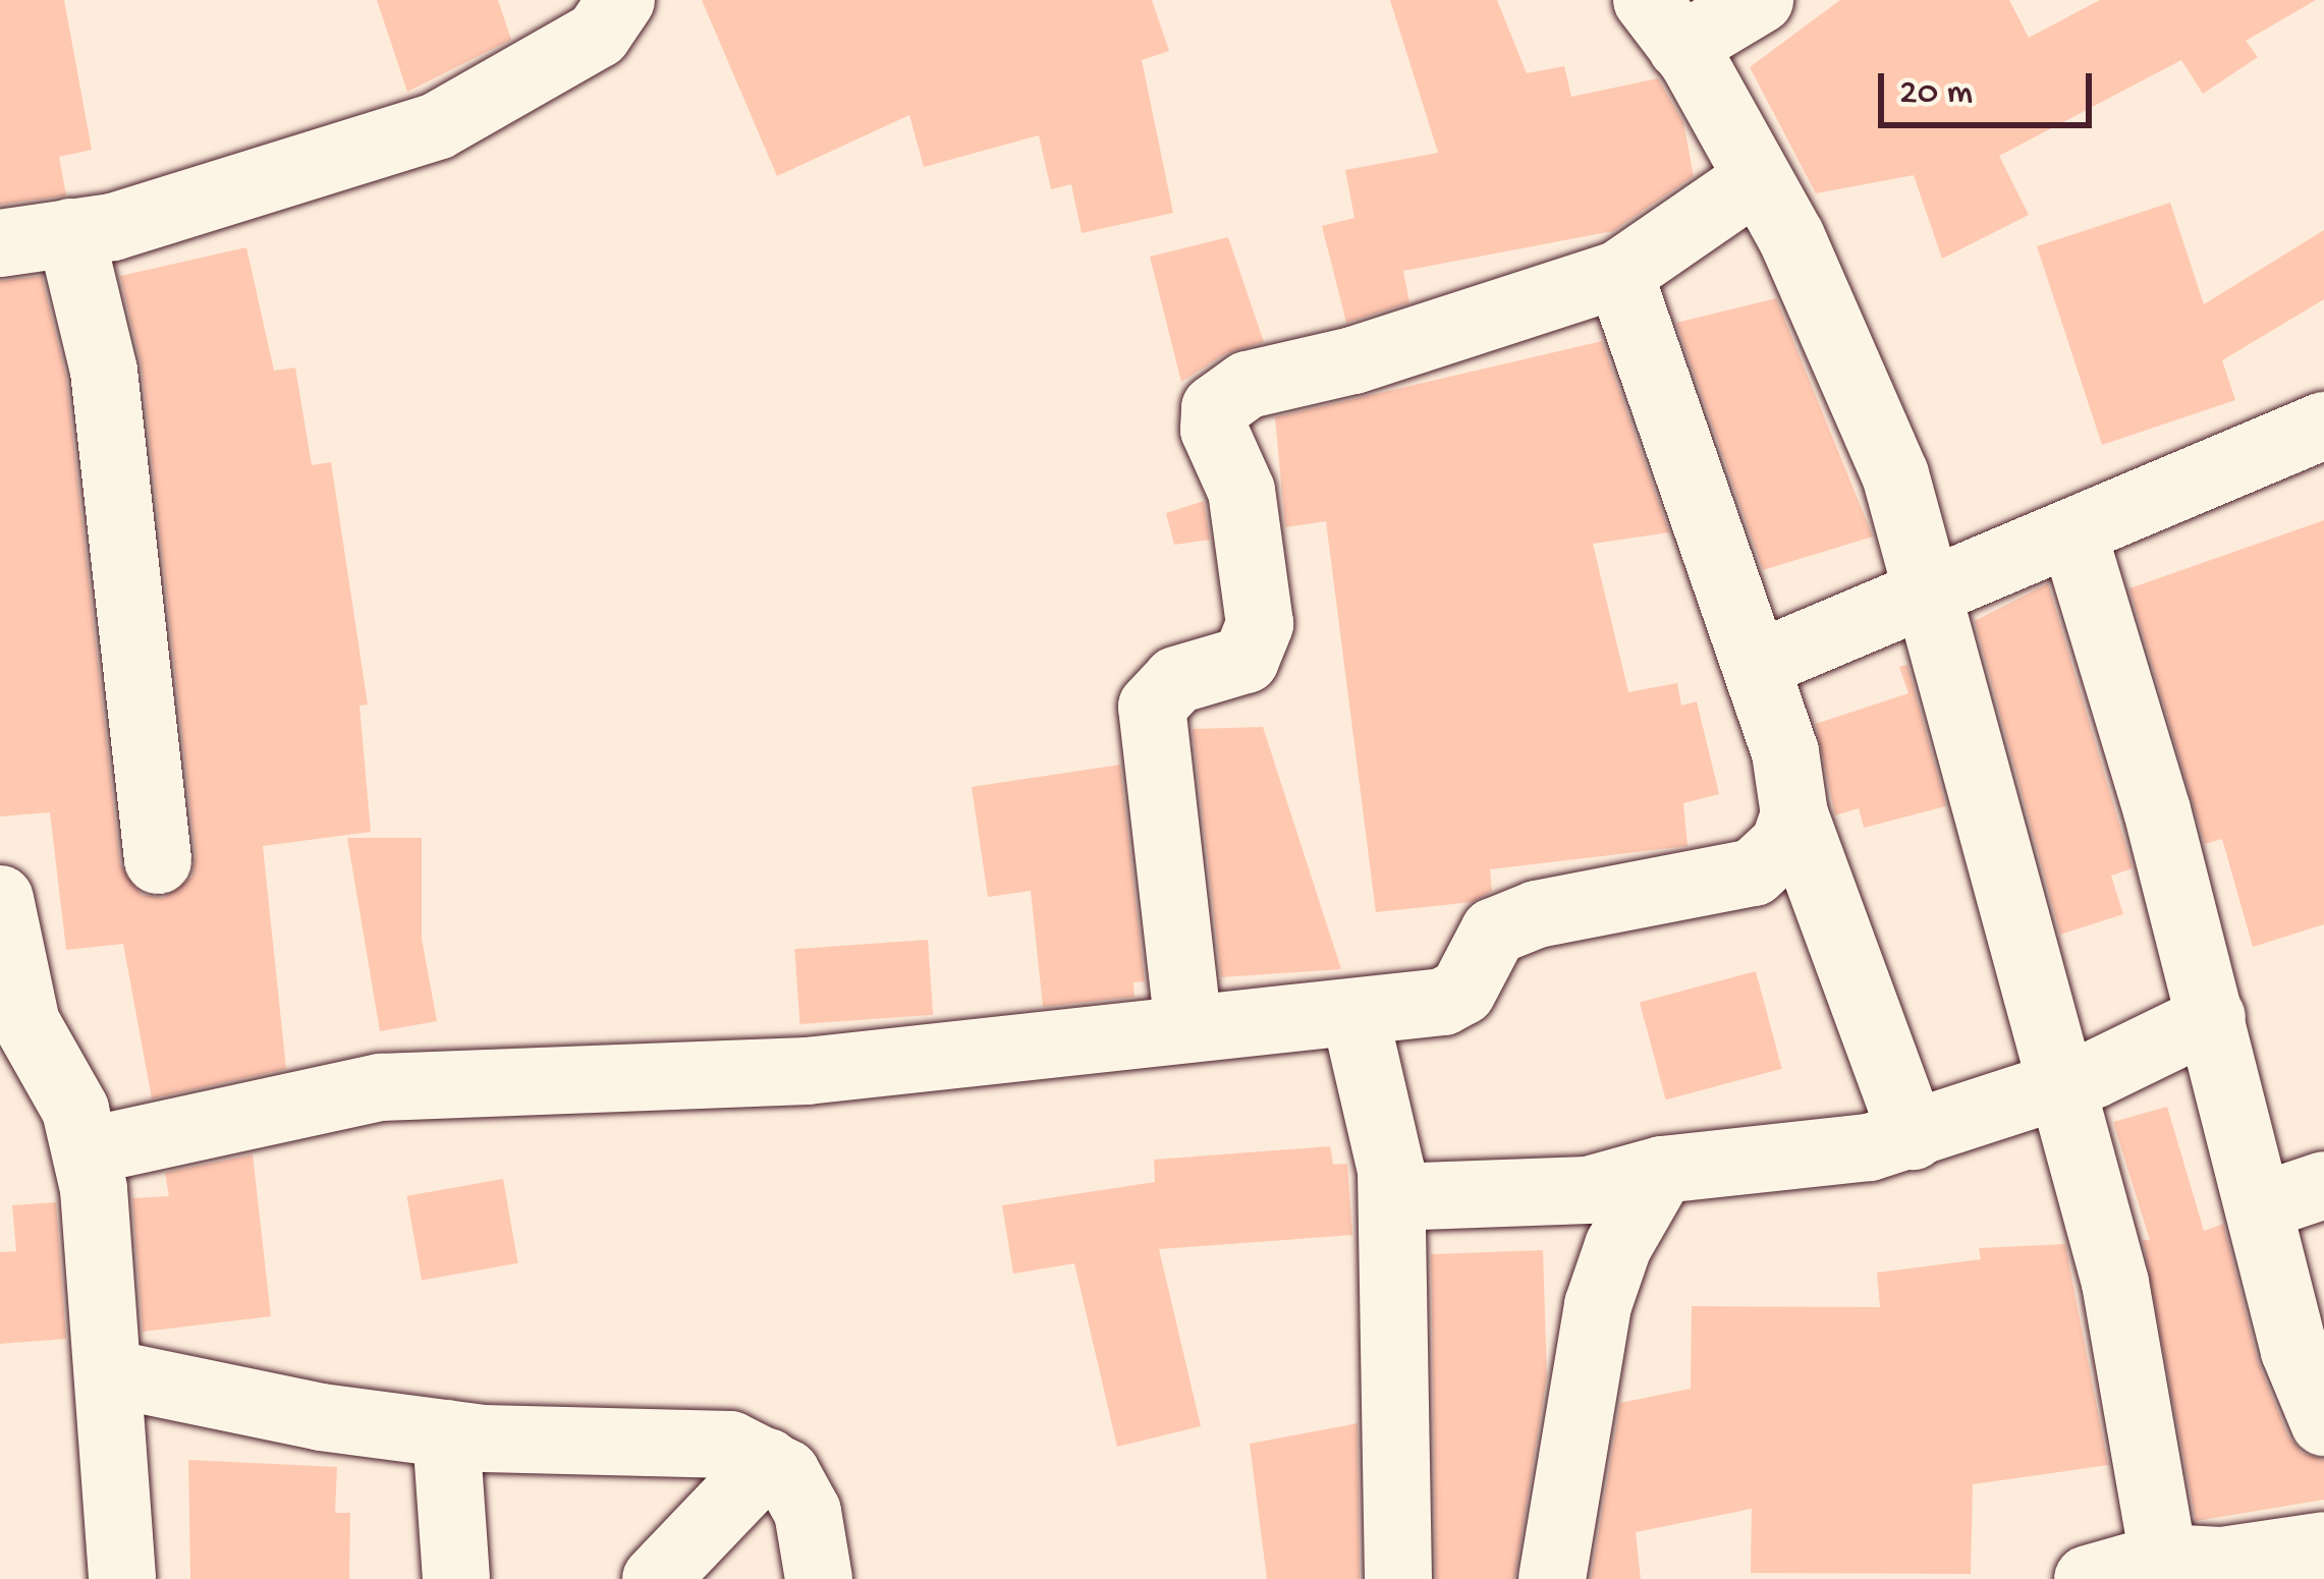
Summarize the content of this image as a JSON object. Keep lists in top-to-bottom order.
{
  "scale_bar": "20 m"
}
